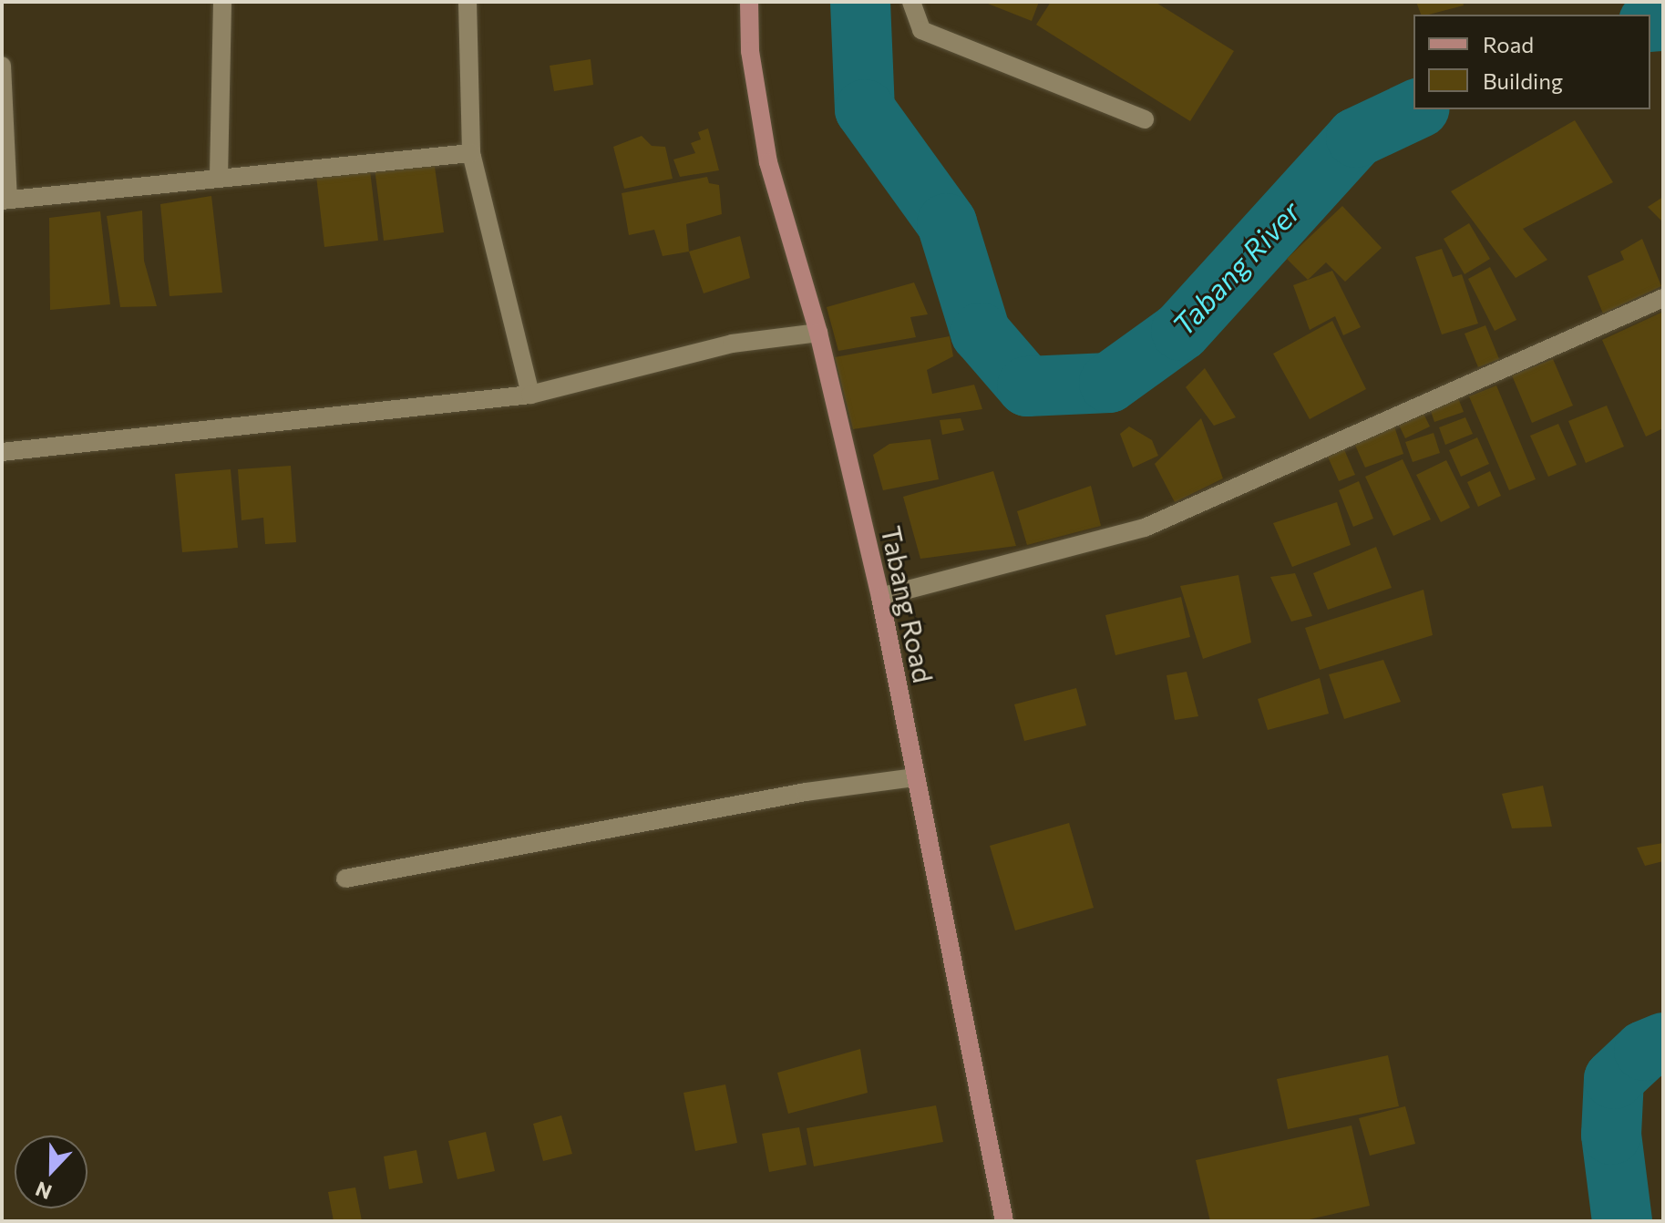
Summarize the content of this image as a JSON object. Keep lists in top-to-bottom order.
{
  "streets": {
    "main road": ["Tabang Road"]
  },
  "water": ["Tabang River"],
  "legend": ["Road", "Building"],
  "north": "bottom"
}
